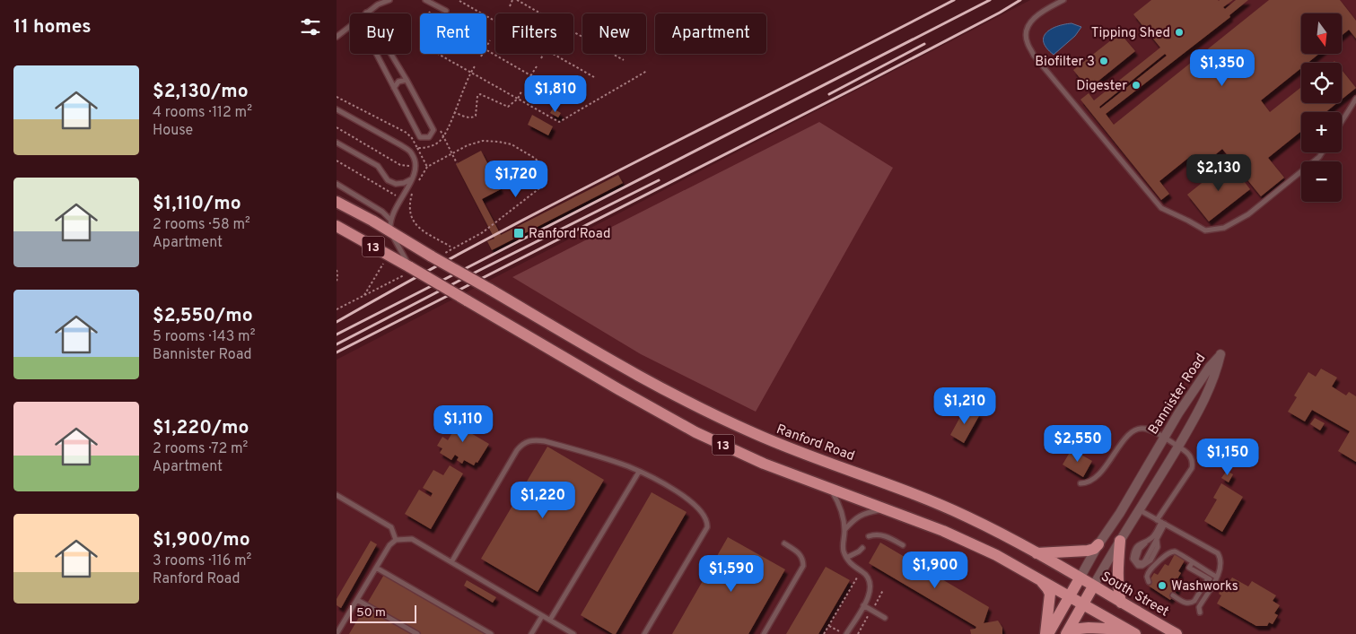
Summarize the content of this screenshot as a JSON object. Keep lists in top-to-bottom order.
{
  "streets": {
    "main road": [
      "13",
      "Bannister Road",
      "Ranford Road",
      "South Street"
    ]
  },
  "crossings": [
    ["13", "Bannister Road"],
    ["Bannister Road", "Ranford Road"],
    ["Bannister Road", "South Street"],
    ["Ranford Road", "South Street"]
  ],
  "places": {
    "other": [
      "Tipping Shed",
      "Biofilter 3",
      "Digester",
      "Washworks"
    ],
    "transit": ["Ranford Road"]
  },
  "scale_bar": "50 m",
  "north": "bottom",
  "page": {
    "heading": "11 homes",
    "map_buttons": ["+", "−"],
    "chip": [
      "Buy",
      "Rent",
      "Filters",
      "New",
      "Apartment"
    ],
    "price": [
      "$1,350",
      "$1,810",
      "$2,130",
      "$1,720",
      "$1,210",
      "$1,110",
      "$2,550",
      "$1,150",
      "$1,220",
      "$1,900",
      "$1,590"
    ],
    "list": [
      {
        "name": "$2,130/mo",
        "note": "4 rooms · 112 m² · House"
      },
      {
        "name": "$1,110/mo",
        "note": "2 rooms · 58 m² · Apartment"
      },
      {
        "name": "$2,550/mo",
        "note": "5 rooms · 143 m² · Bannister Road"
      },
      {
        "name": "$1,220/mo",
        "note": "2 rooms · 72 m² · Apartment"
      },
      {
        "name": "$1,900/mo",
        "note": "3 rooms · 116 m² · Ranford Road"
      }
    ],
    "scale": "50 m"
  }
}
